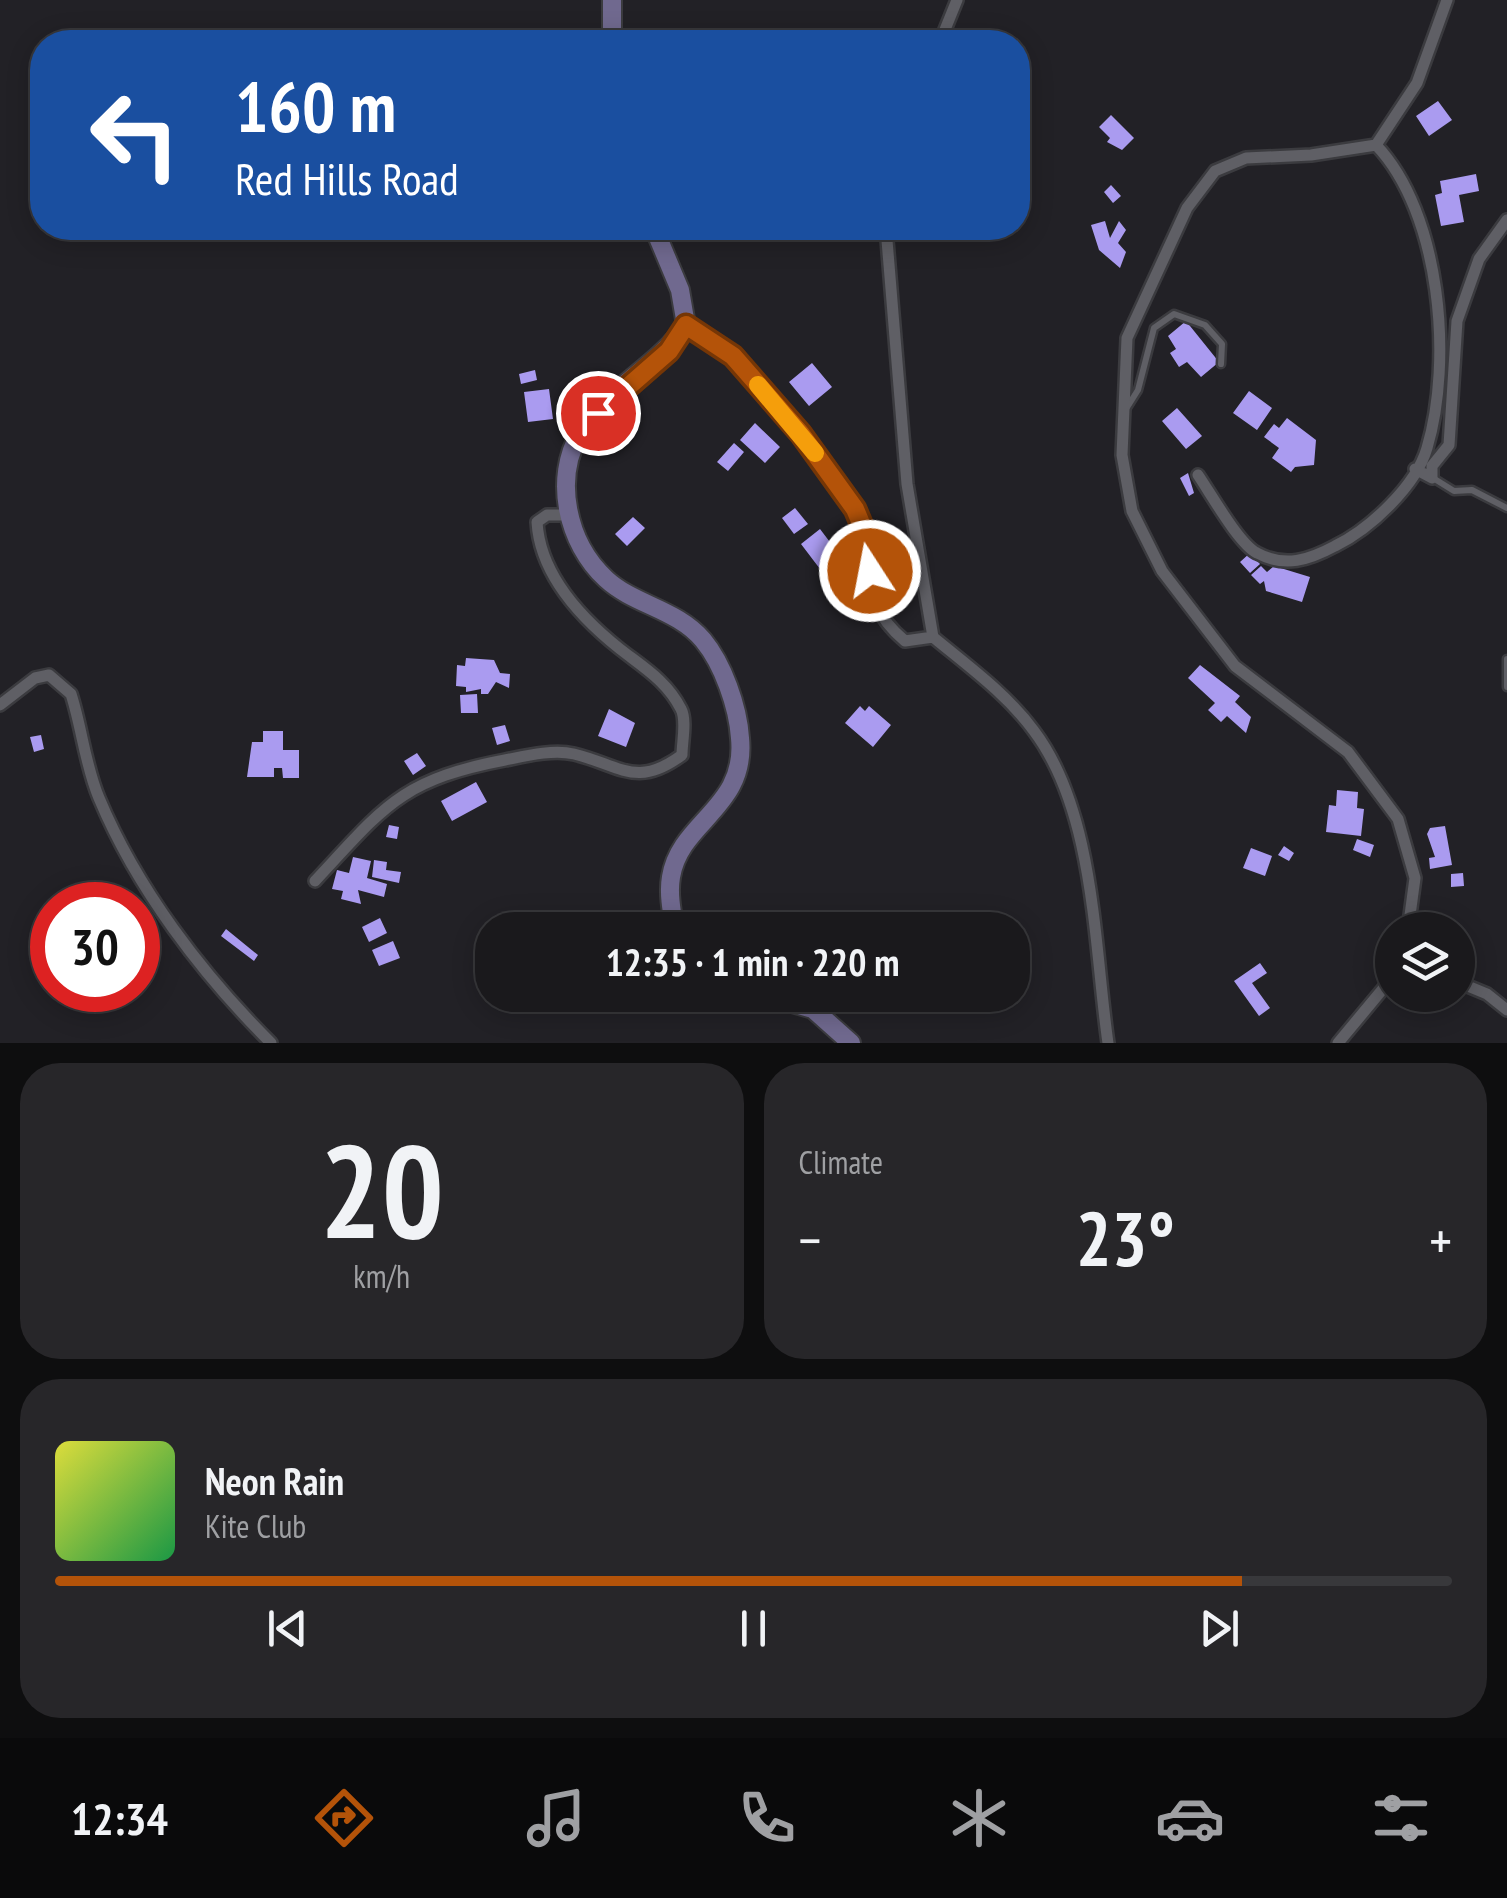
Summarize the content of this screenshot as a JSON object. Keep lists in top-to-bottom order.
{
  "page": {
    "turn": ["160 m", "Red Hills Road"],
    "limit": "30",
    "trip": "12:35 · 1 min · 220 m",
    "tile": [
      ["20", "km/h"],
      "Climate"
    ],
    "heat": ["−", "23°", "+"],
    "song": ["Neon Rain", "Kite Club"],
    "tabs": "12:34"
  }
}
